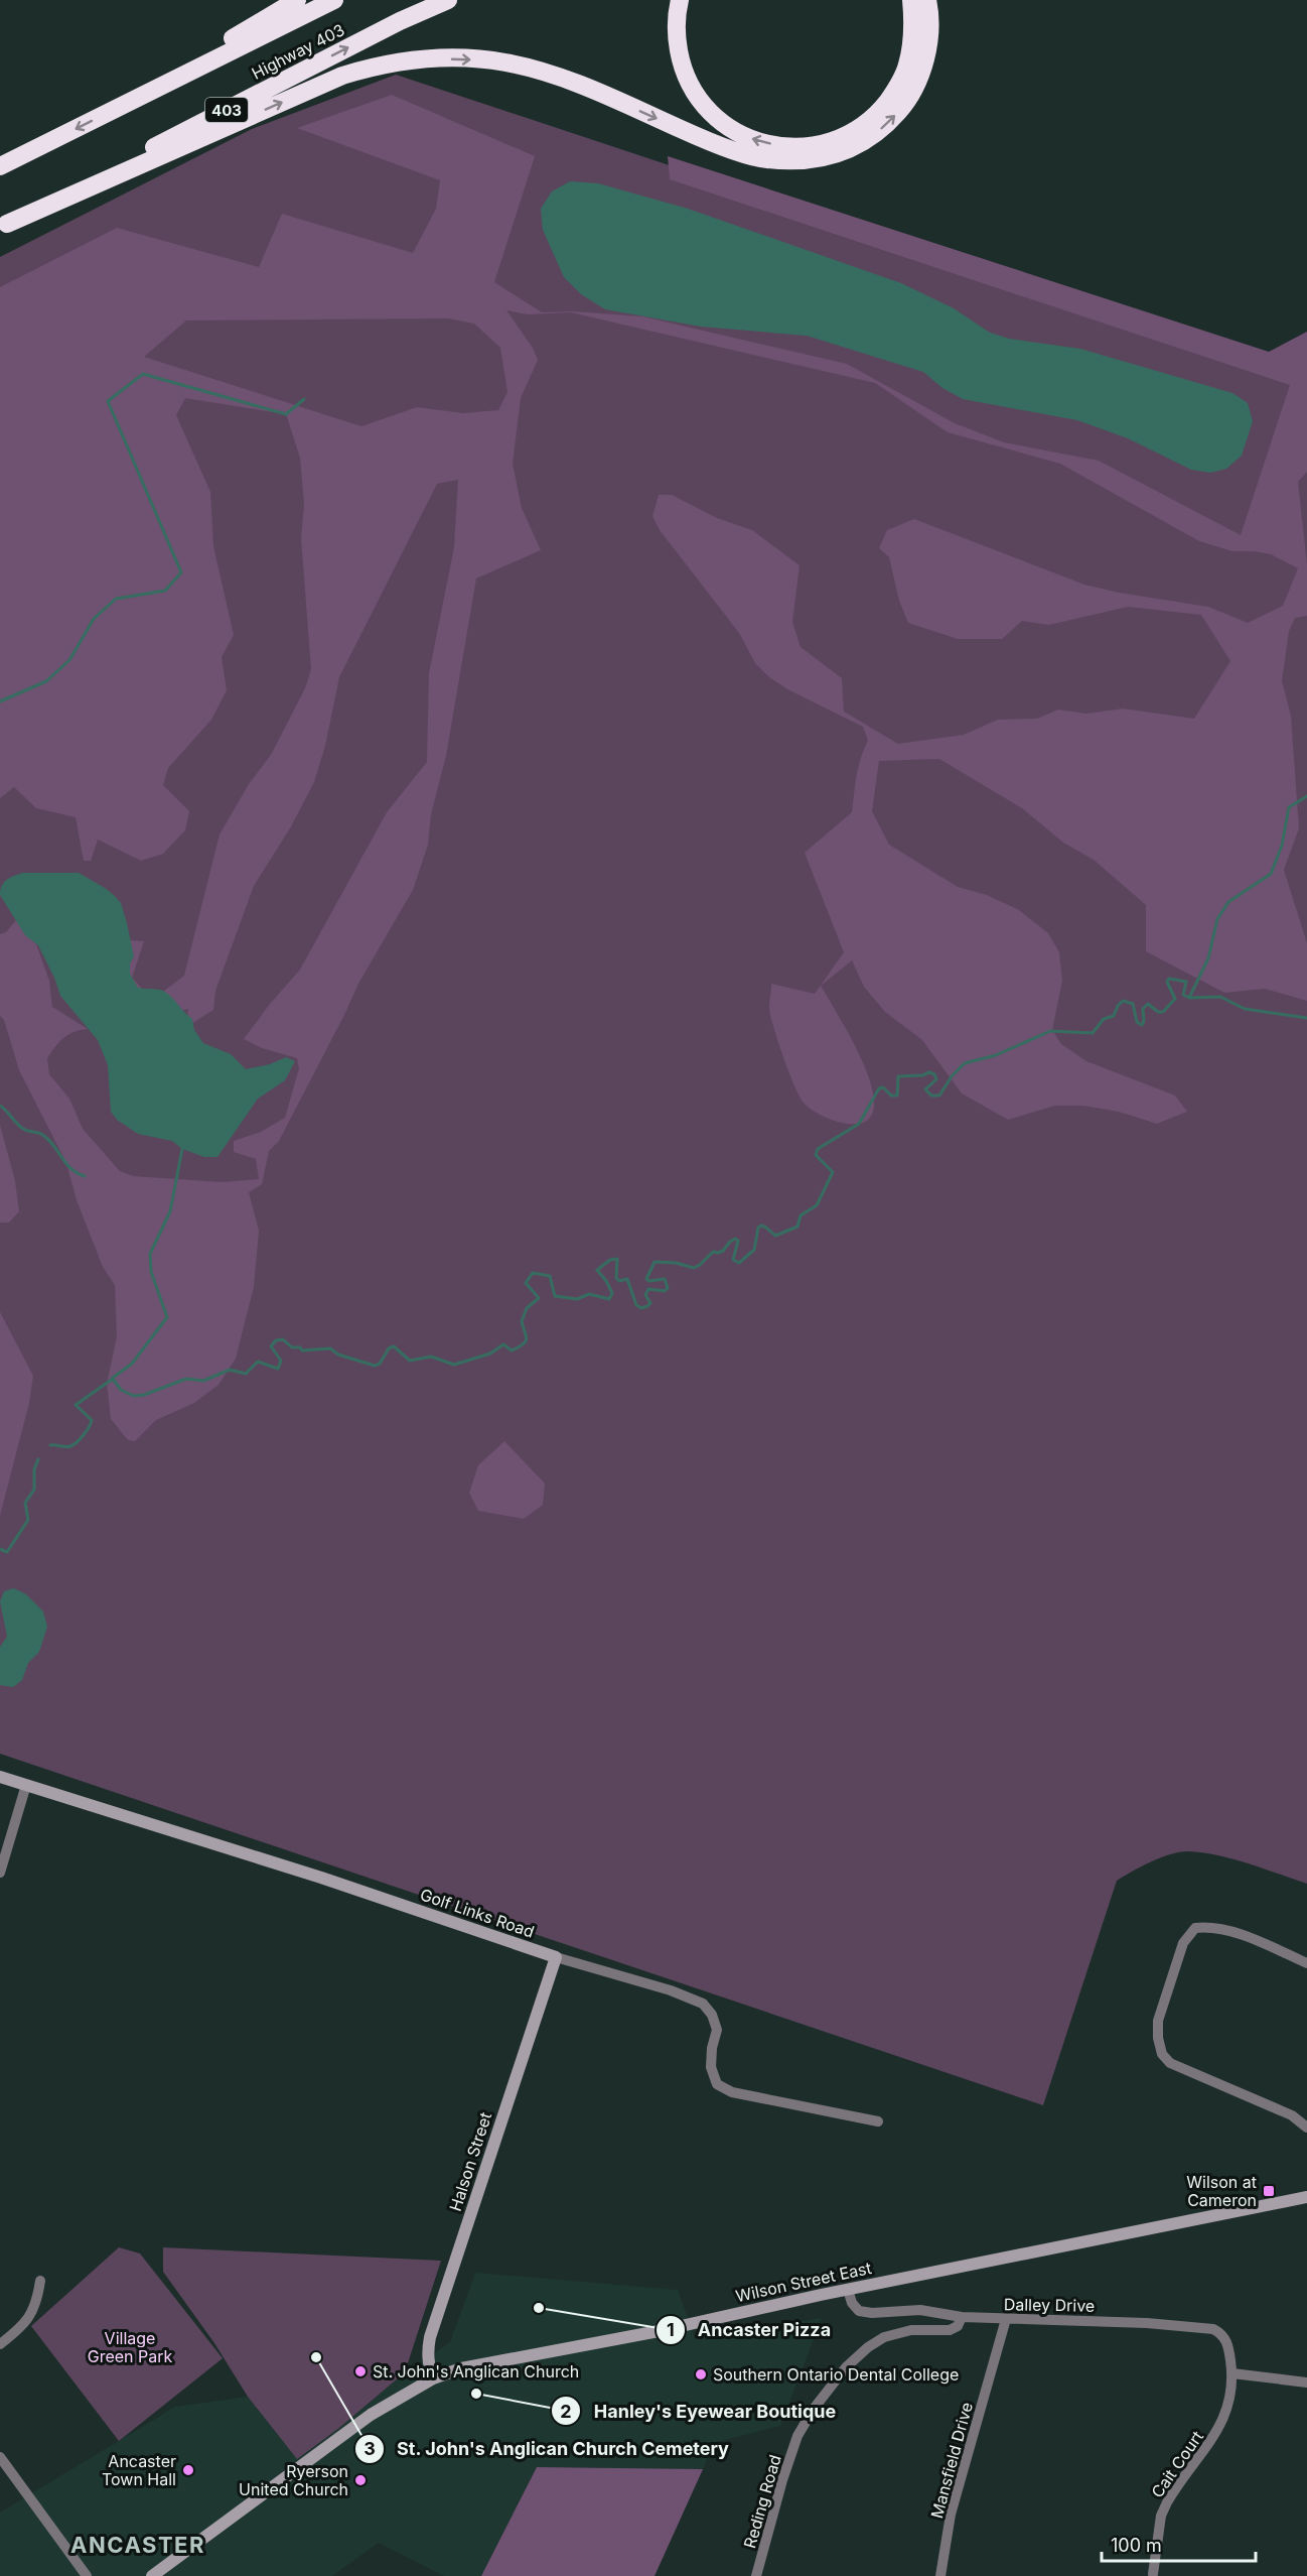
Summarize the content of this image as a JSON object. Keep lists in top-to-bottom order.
{
  "streets": {
    "highway": ["Highway 403", "403"],
    "main road": ["Golf Links Road", "Halson Street", "Wilson Street East"],
    "street": [
      "Dalley Drive",
      "Mansfield Drive",
      "Cait Court",
      "Reding Road"
    ]
  },
  "crossings": [
    ["Golf Links Road", "Halson Street"],
    ["Halson Street", "Wilson Street East"],
    ["Wilson Street East", "Dalley Drive"],
    ["Dalley Drive", "Mansfield Drive"],
    ["Dalley Drive", "Cait Court"],
    ["Dalley Drive", "Reding Road"]
  ],
  "districts": ["ANCASTER"],
  "parks": ["Village Green Park"],
  "places": {
    "transit": ["Wilson at Cameron"],
    "other": [
      "Ancaster Pizza",
      "St. John's Anglican Church Cemetery",
      "St. John's Anglican Church",
      "Southern Ontario Dental College",
      "Hanley's Eyewear Boutique",
      "Ancaster Town Hall",
      "Ryerson United Church"
    ]
  },
  "scale_bar": "100 m"
}
